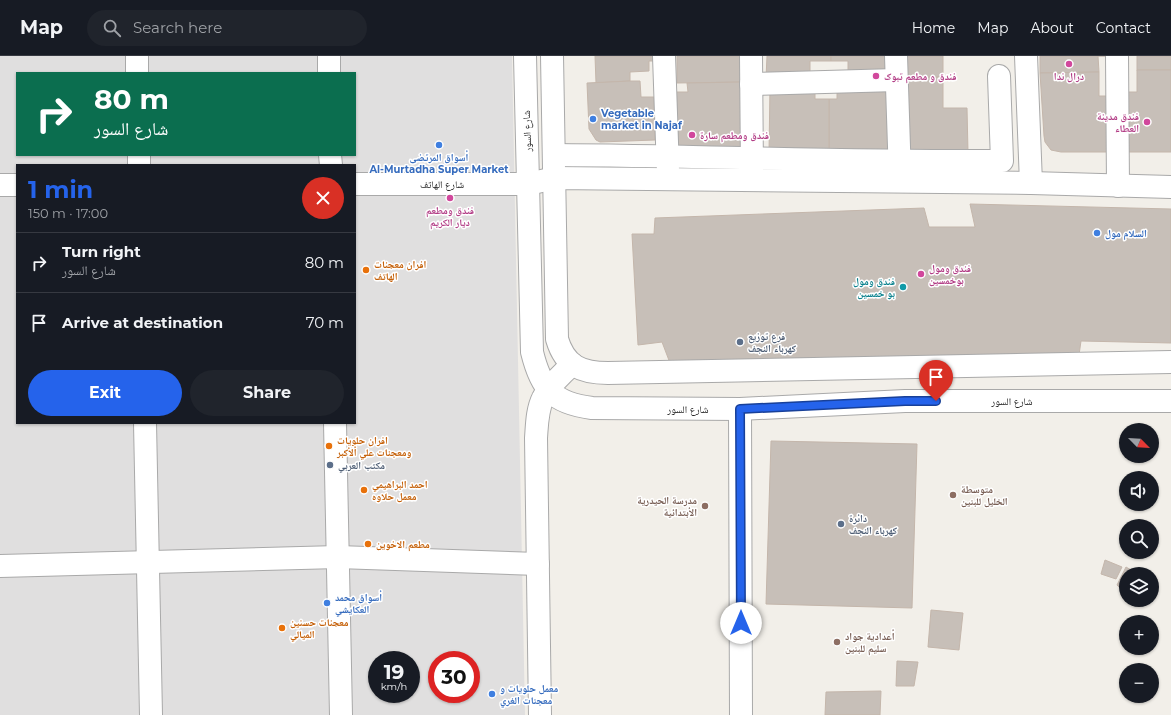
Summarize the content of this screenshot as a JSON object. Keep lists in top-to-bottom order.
{
  "streets": {
    "street": ["شارع السور", "شارع الهاتف"]
  },
  "crossings": [
    ["شارع السور", "شارع الهاتف"]
  ],
  "places": [
    "درال ندا",
    "فندق و مطعم تبوک",
    "Vegetable market in Najaf",
    "فندق مدينة العطاء",
    "فندق ومطعم سارة",
    "أسواق المرتضى Al-Murtadha Super Market",
    "فندق ومطعم ديار الكريم",
    "السلام مول",
    "افران معجنات الهاتف",
    "فندق ومول بوخمسين",
    "فندق ومول بو خمسين",
    "فرع توزيع كهرباء النجف",
    "افران حلويات ومعجنات علي ألأكبر",
    "مكتب العربي",
    "احمد البراهيمي معمل حلاوه",
    "متوسطة الخليل للبنين",
    "مدرسة الحيدرية الأبتدائية",
    "دائرة كهرباء النجف",
    "مطعم الاخوين",
    "أسواق محمد العكايشي",
    "معجنات حسنين الميالي",
    "أعدادية جواد سليم للبنين",
    "معمل حلويات و معجنات الغري"
  ],
  "north": "bottom right",
  "page": {
    "header": "Map",
    "search": "Search here",
    "nav": [
      "Home",
      "Map",
      "About",
      "Contact"
    ],
    "turn": ["80 m", "شارع السور"],
    "heading": ["1 min", "150 m · 17:00"],
    "list": [
      {
        "name": "Turn right",
        "note": "شارع السور",
        "value": "80 m"
      },
      {
        "name": "Arrive at destination",
        "value": "70 m"
      }
    ],
    "buttons": ["Exit", "Share"],
    "map_buttons": ["+", "−"],
    "speed": "19 km/h",
    "limit": "30"
  }
}
